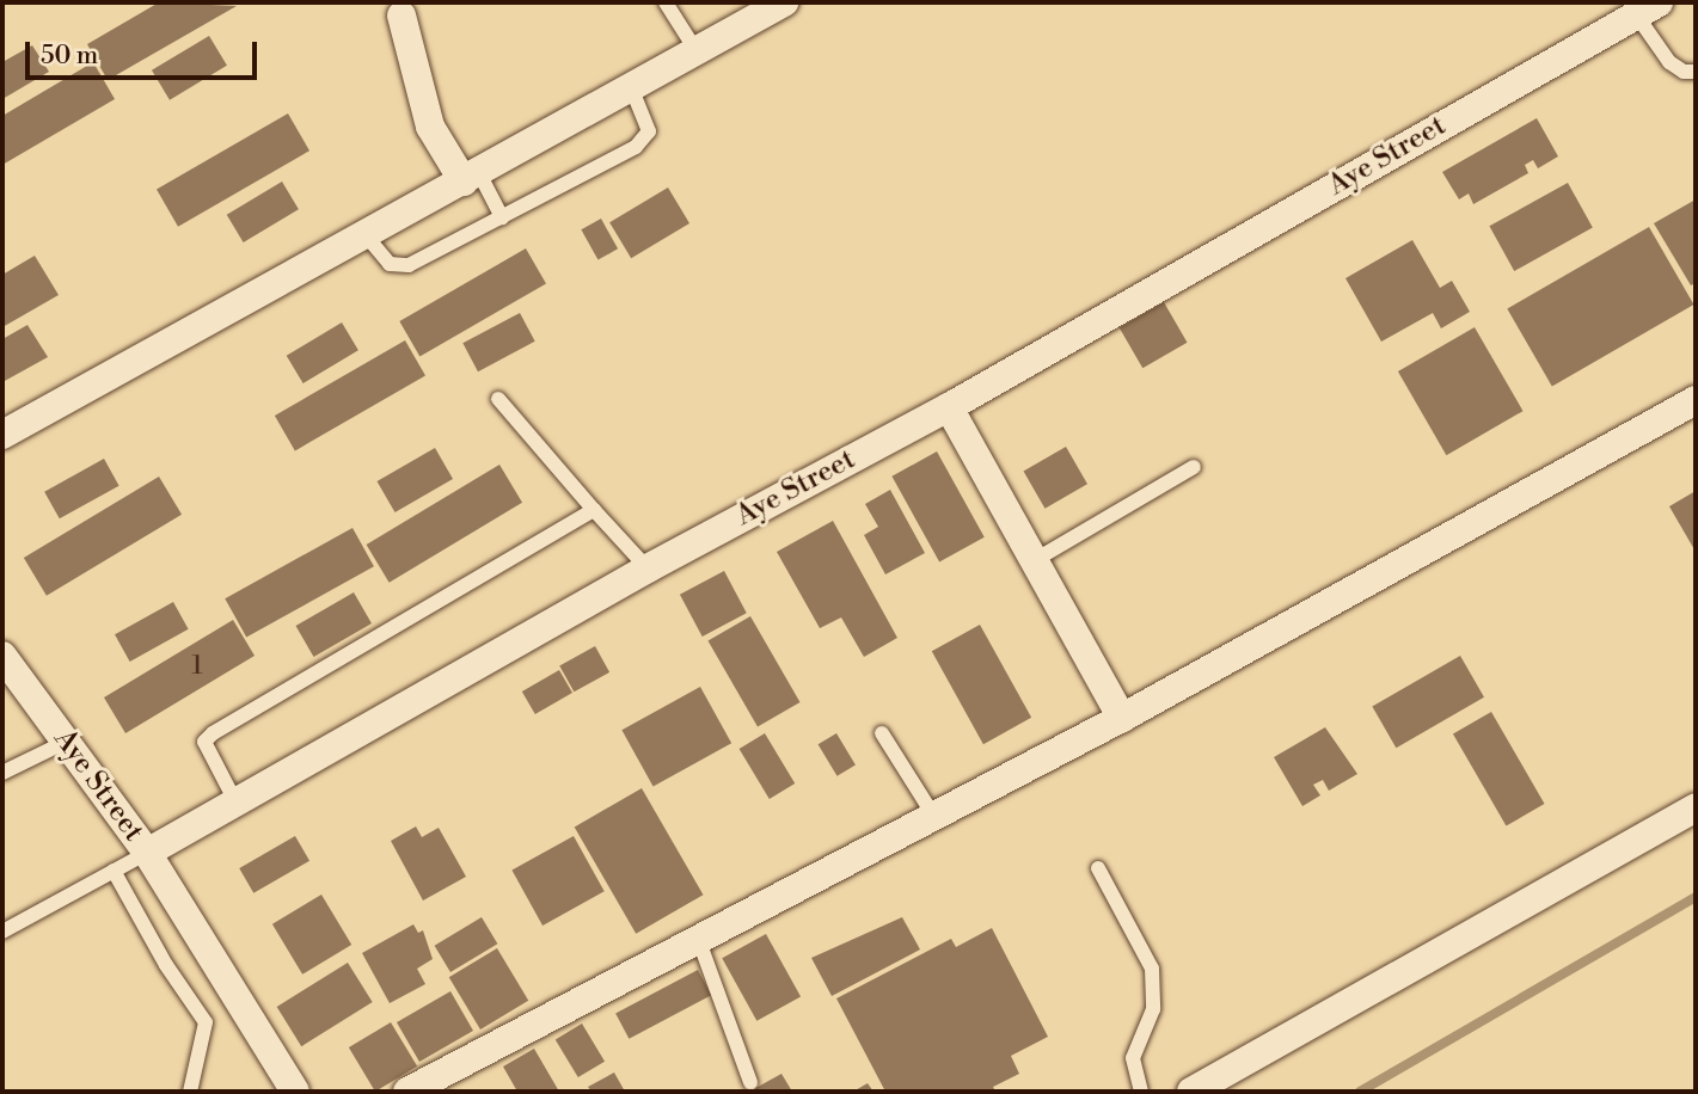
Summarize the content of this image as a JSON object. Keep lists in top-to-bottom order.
{
  "streets": {
    "street": ["Aye Street"]
  },
  "house_numbers": ["1"],
  "scale_bar": "50 m"
}
